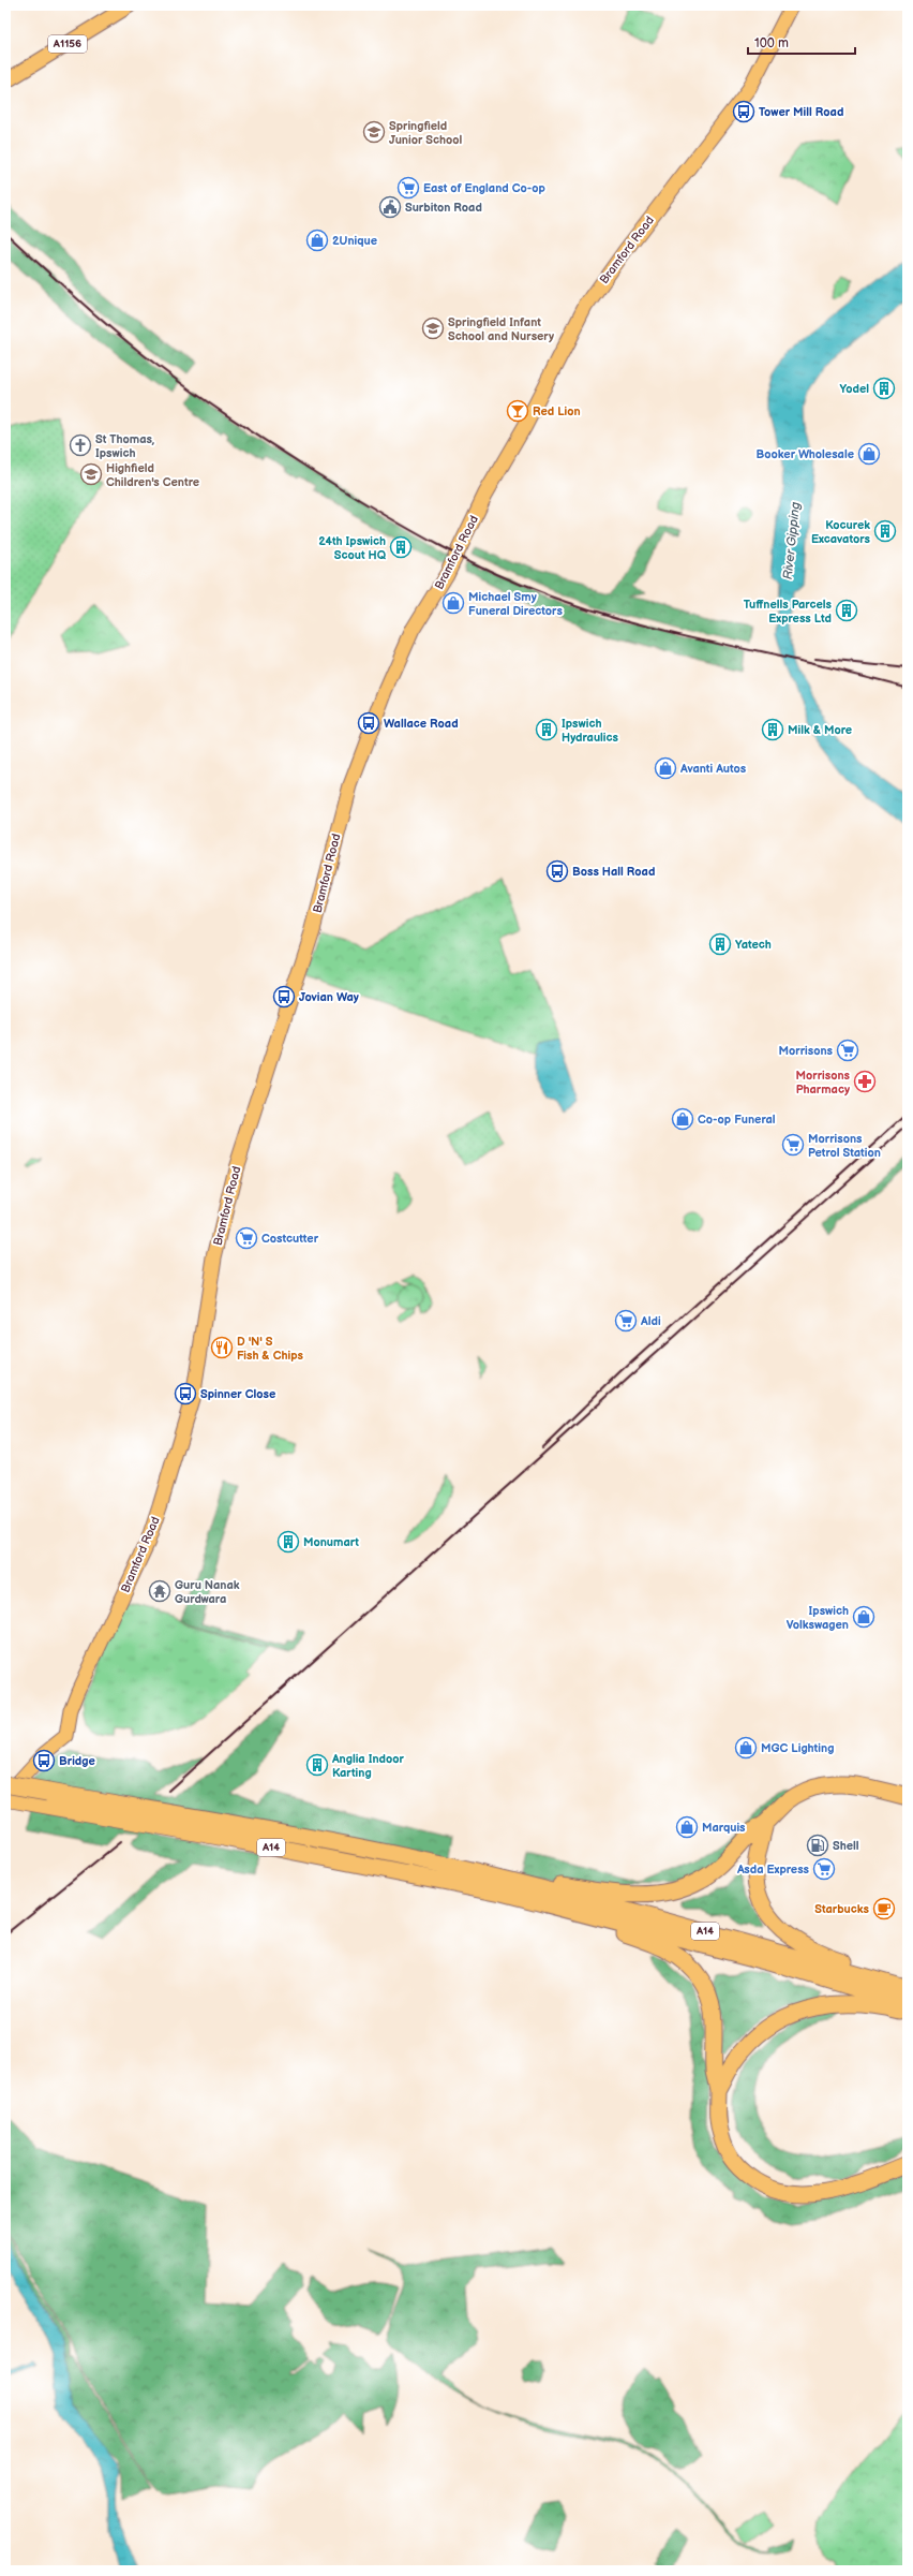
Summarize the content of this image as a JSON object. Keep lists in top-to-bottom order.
{
  "streets": {
    "highway": ["A14"],
    "main road": ["A1156", "Bramford Road"]
  },
  "crossings": [
    ["Bramford Road", "A14"]
  ],
  "water": ["River Gipping"],
  "places": {
    "bus stop": [
      "Tower Mill Road",
      "Wallace Road",
      "Boss Hall Road",
      "Jovian Way",
      "Spinner Close",
      "Bridge"
    ],
    "school or university": ["Springfield Junior School", "Springfield Infant School and Nursery", "Highfield Children's Centre"],
    "supermarket": [
      "East of England Co-op",
      "Morrisons",
      "Morrisons Petrol Station",
      "Costcutter",
      "Aldi",
      "Asda Express"
    ],
    "public building": ["Surbiton Road"],
    "shop": [
      "2Unique",
      "Booker Wholesale",
      "Michael Smy Funeral Directors",
      "Avanti Autos",
      "Co-op Funeral",
      "Ipswich Volkswagen",
      "MGC Lighting",
      "Marquis"
    ],
    "building": [
      "Yodel",
      "Kocurek Excavators",
      "24th Ipswich Scout HQ",
      "Tuffnells Parcels Express Ltd",
      "Ipswich Hydraulics",
      "Milk & More",
      "Yatech",
      "Monumart",
      "Anglia Indoor Karting"
    ],
    "bar": ["Red Lion"],
    "church": ["St Thomas, Ipswich"],
    "pharmacy": ["Morrisons Pharmacy"],
    "restaurant": ["D 'N' S Fish & Chips"],
    "temple": ["Guru Nanak Gurdwara"],
    "fuel station": ["Shell"],
    "cafe": ["Starbucks"]
  },
  "scale_bar": "100 m"
}
